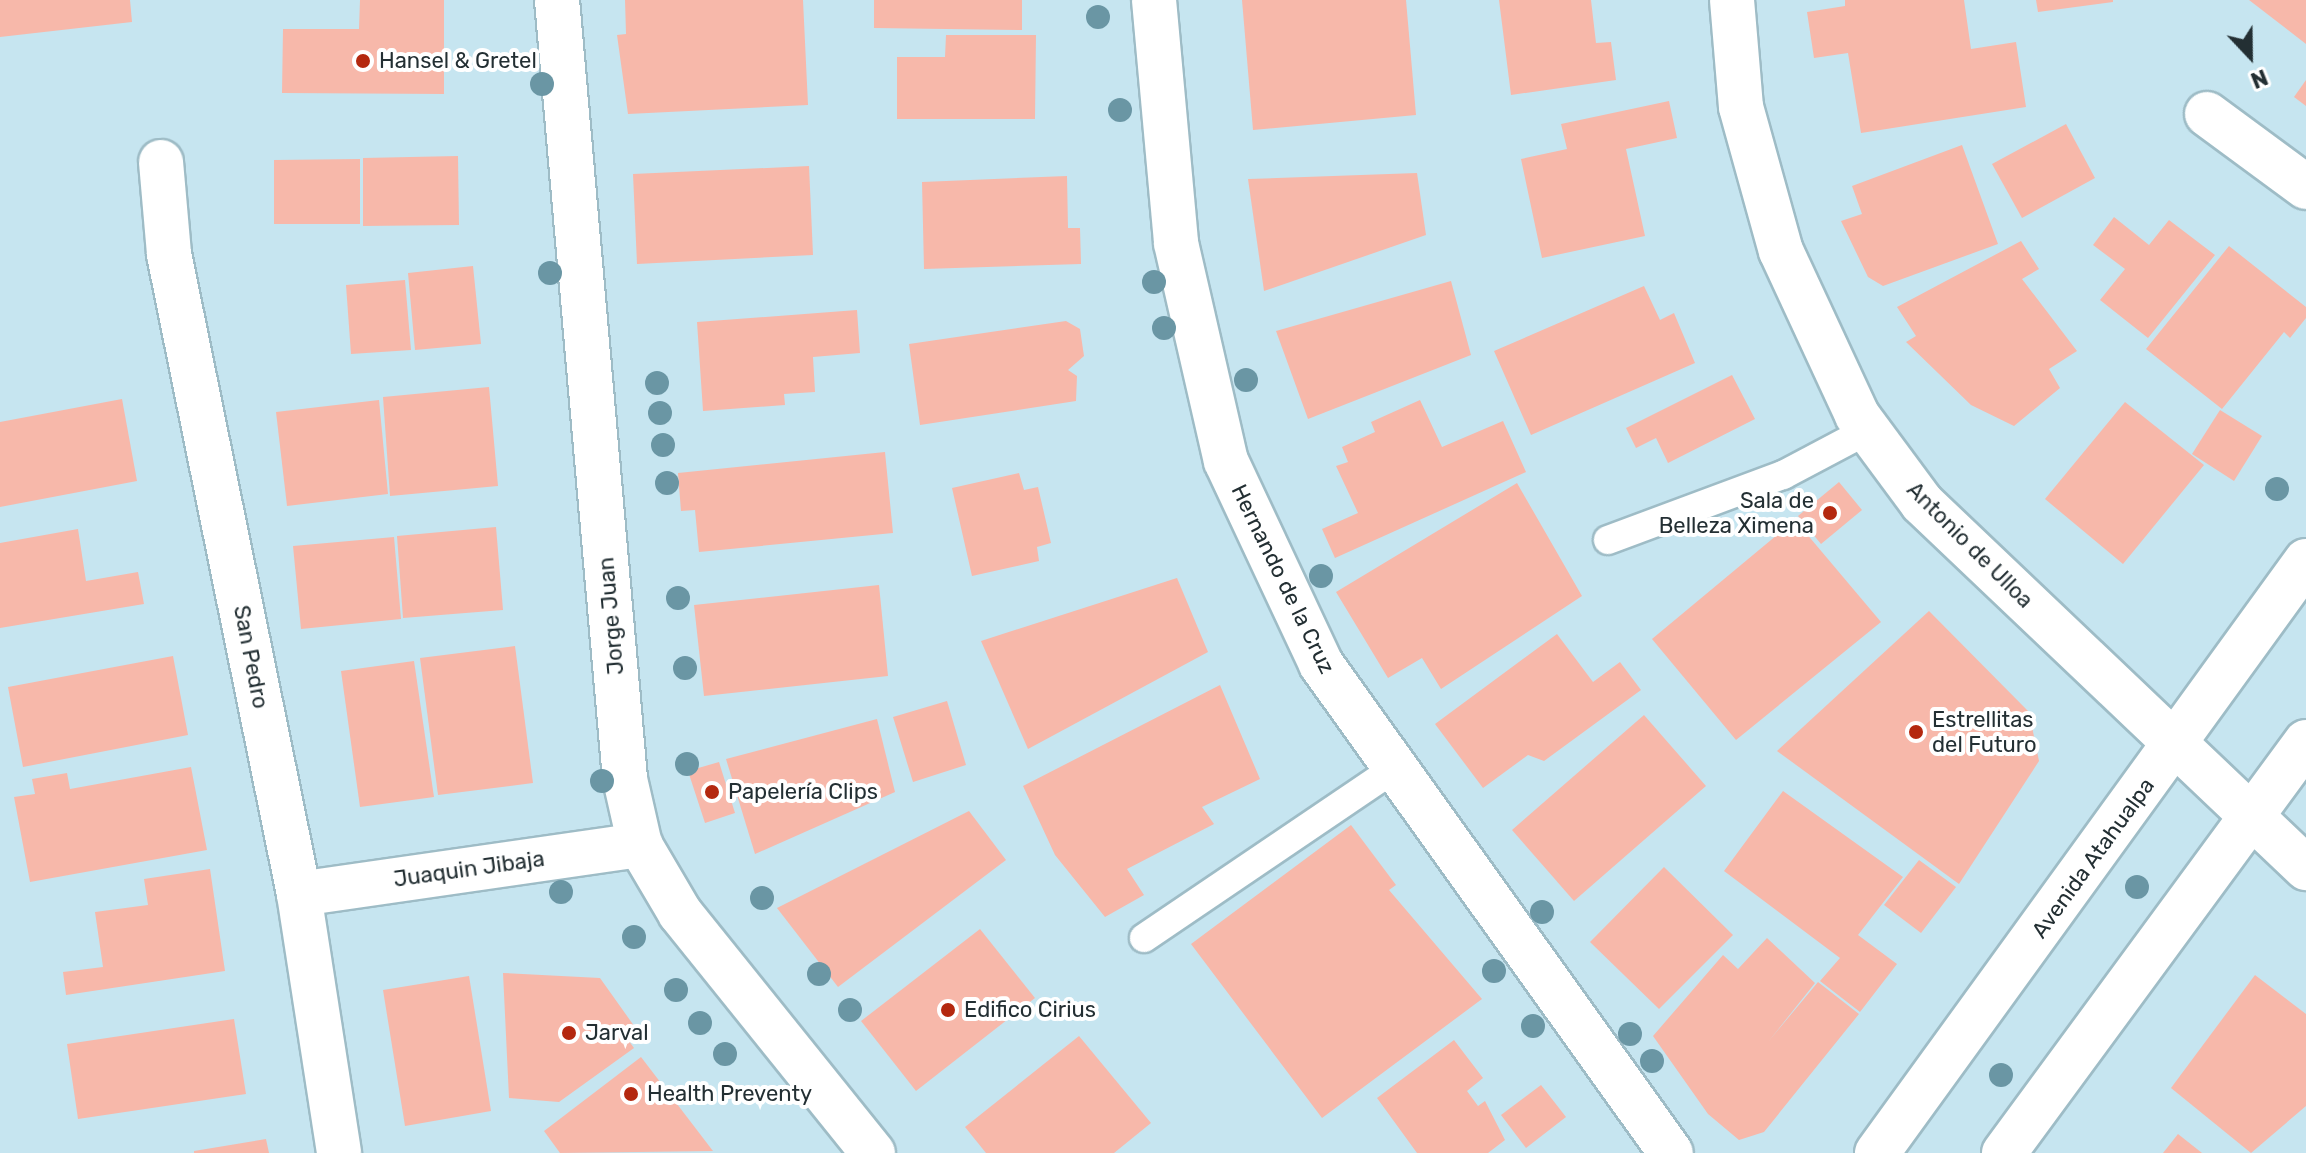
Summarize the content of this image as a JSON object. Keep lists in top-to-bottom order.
{
  "streets": {
    "street": [
      "Antonio de Ulloa",
      "Hernando de la Cruz",
      "Jorge Juan",
      "San Pedro",
      "Avenida Atahualpa",
      "Juaquin Jibaja"
    ]
  },
  "crossings": [
    ["Antonio de Ulloa", "Avenida Atahualpa"],
    ["Jorge Juan", "Juaquin Jibaja"],
    ["San Pedro", "Juaquin Jibaja"]
  ],
  "places": [
    "Hansel & Gretel",
    "Sala de Belleza Ximena",
    "Estrellitas del Futuro",
    "Papelería Clips",
    "Edifico Cirius",
    "Jarval",
    "Health Preventy"
  ],
  "north": "bottom"
}
